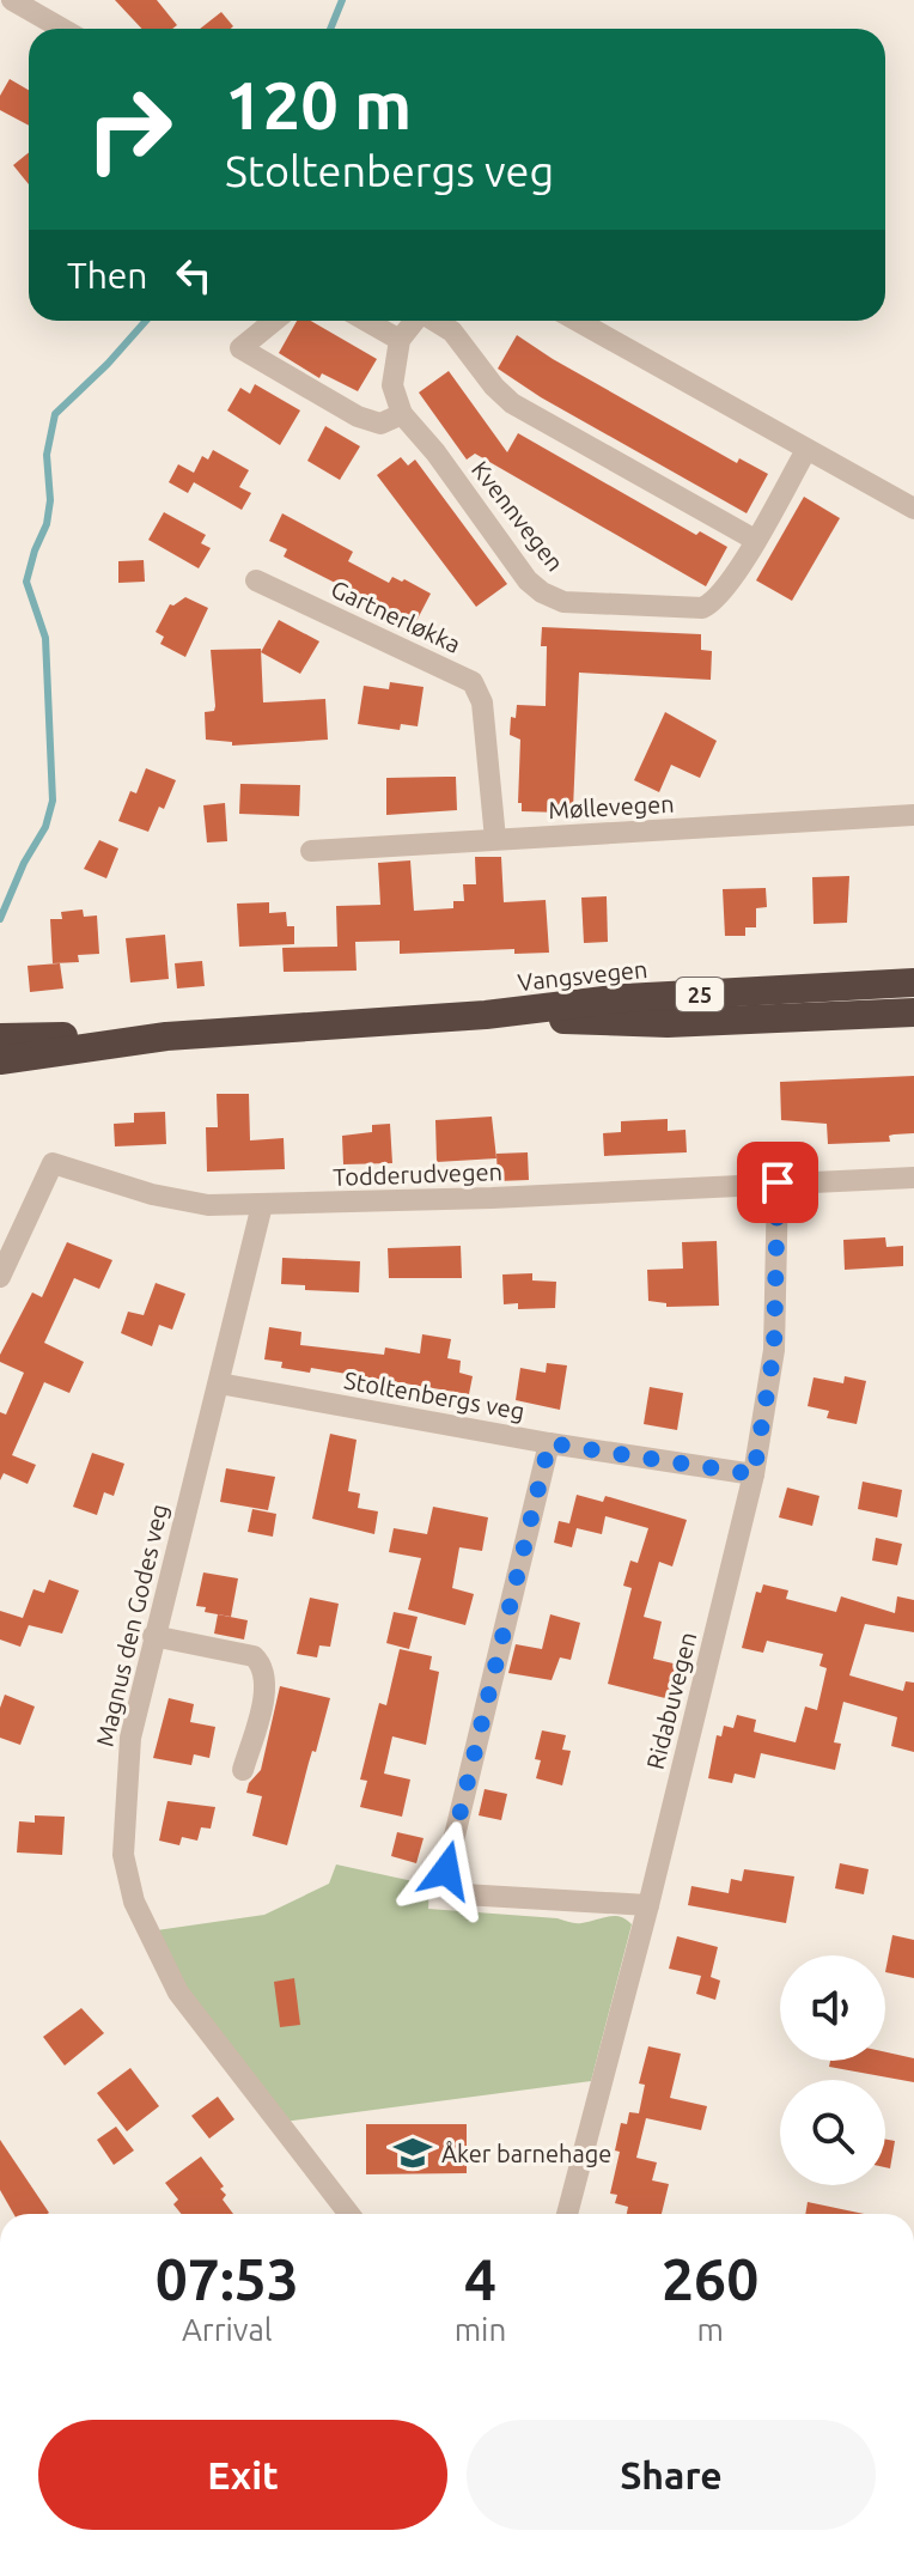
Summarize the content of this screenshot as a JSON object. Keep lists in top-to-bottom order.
{
  "streets": {
    "highway": ["Vangsvegen", "25"],
    "street": [
      "Kvennvegen",
      "Gartnerløkka",
      "Møllevegen",
      "Todderudvegen",
      "Stoltenbergs veg",
      "Magnus den Godes veg",
      "Ridabuvegen"
    ]
  },
  "crossings": [
    ["Gartnerløkka", "Møllevegen"],
    ["Todderudvegen", "Magnus den Godes veg"],
    ["Todderudvegen", "Ridabuvegen"],
    ["Stoltenbergs veg", "Magnus den Godes veg"],
    ["Stoltenbergs veg", "Ridabuvegen"]
  ],
  "places": {
    "school or university": ["Åker barnehage"]
  },
  "page": {
    "turn": ["120 m", "Stoltenbergs veg"],
    "then": "Then",
    "eta": [
      "07:53",
      "Arrival",
      "4",
      "min",
      "260",
      "m"
    ],
    "buttons": ["Exit", "Share"]
  }
}
